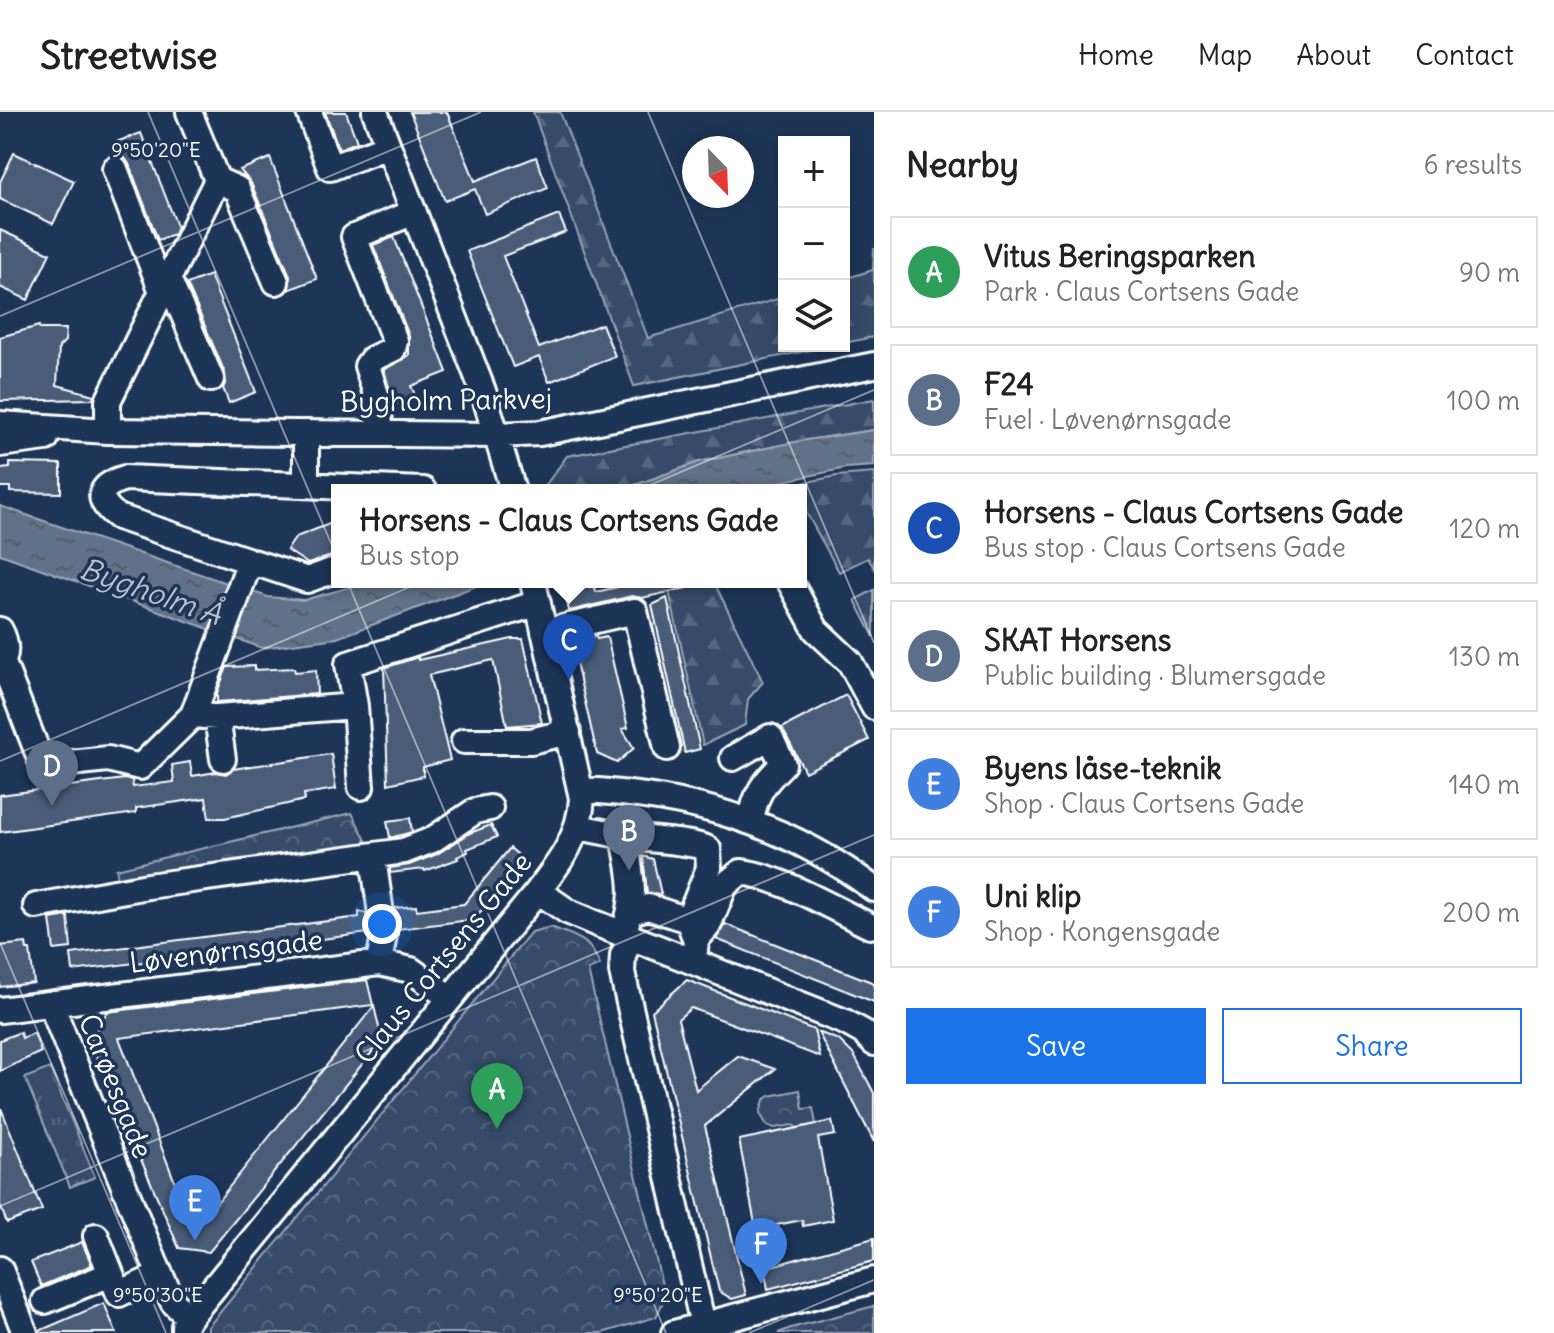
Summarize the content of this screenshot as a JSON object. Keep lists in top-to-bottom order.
{
  "streets": {
    "street": [
      "Bygholm Parkvej",
      "Løvenørnsgade",
      "Claus Cortsens Gade",
      "Carøesgade"
    ]
  },
  "crossings": [
    ["Løvenørnsgade", "Claus Cortsens Gade"],
    ["Løvenørnsgade", "Carøesgade"],
    ["Claus Cortsens Gade", "Carøesgade"]
  ],
  "water": ["Bygholm Å"],
  "north": "bottom right",
  "page": {
    "header": "Streetwise",
    "nav": [
      "Home",
      "Map",
      "About",
      "Contact"
    ],
    "heading": ["Nearby", "6 results"],
    "map_buttons": ["+", "−"],
    "list": [
      {
        "mark": "A",
        "name": "Vitus Beringsparken",
        "note": "Park · Claus Cortsens Gade",
        "value": "90 m"
      },
      {
        "mark": "B",
        "name": "F24",
        "note": "Fuel · Løvenørnsgade",
        "value": "100 m"
      },
      {
        "mark": "C",
        "name": "Horsens - Claus Cortsens Gade",
        "note": "Bus stop · Claus Cortsens Gade",
        "value": "120 m"
      },
      {
        "mark": "D",
        "name": "SKAT Horsens",
        "note": "Public building · Blumersgade",
        "value": "130 m"
      },
      {
        "mark": "E",
        "name": "Byens låse-teknik",
        "note": "Shop · Claus Cortsens Gade",
        "value": "140 m"
      },
      {
        "mark": "F",
        "name": "Uni klip",
        "note": "Shop · Kongensgade",
        "value": "200 m"
      }
    ],
    "popup": ["Horsens - Claus Cortsens Gade", "Bus stop"],
    "pins": [
      "C",
      "D",
      "B",
      "A",
      "E",
      "F"
    ],
    "buttons": ["Save", "Share"]
  },
  "coordinates": ["9°50'20\"E", "9°50'30\"E"]
}
